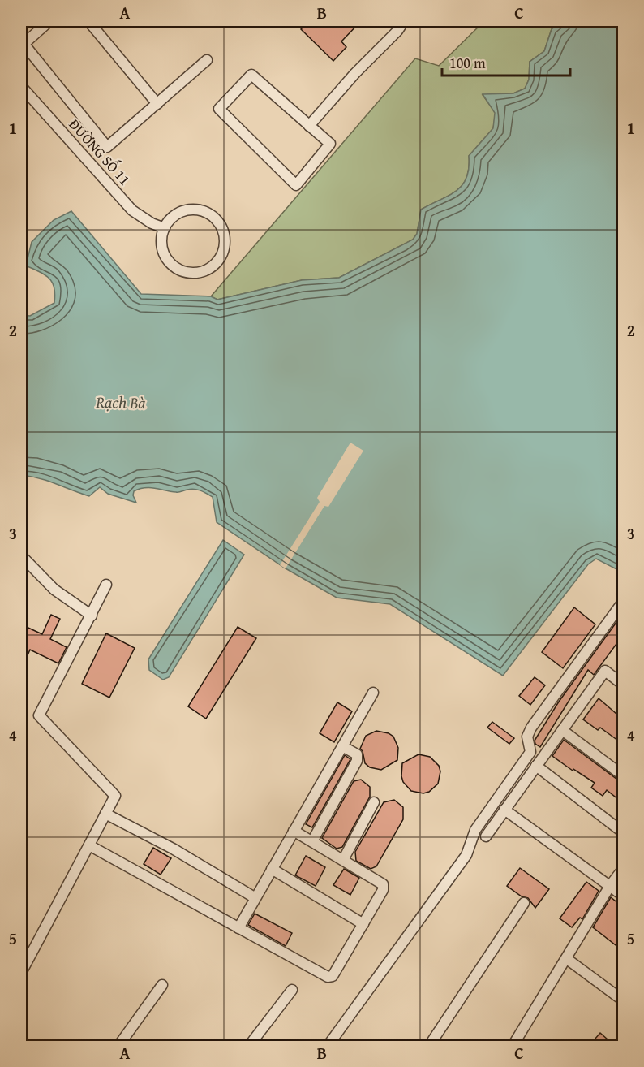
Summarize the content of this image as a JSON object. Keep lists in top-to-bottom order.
{
  "streets": {
    "street": ["ĐƯỜNG SỐ 11"]
  },
  "water": ["Rạch Bà"],
  "scale_bar": "100 m",
  "grid": {
    "columns": ["A", "B", "C"],
    "rows": [
      "1",
      "2",
      "3",
      "4",
      "5"
    ]
  }
}
